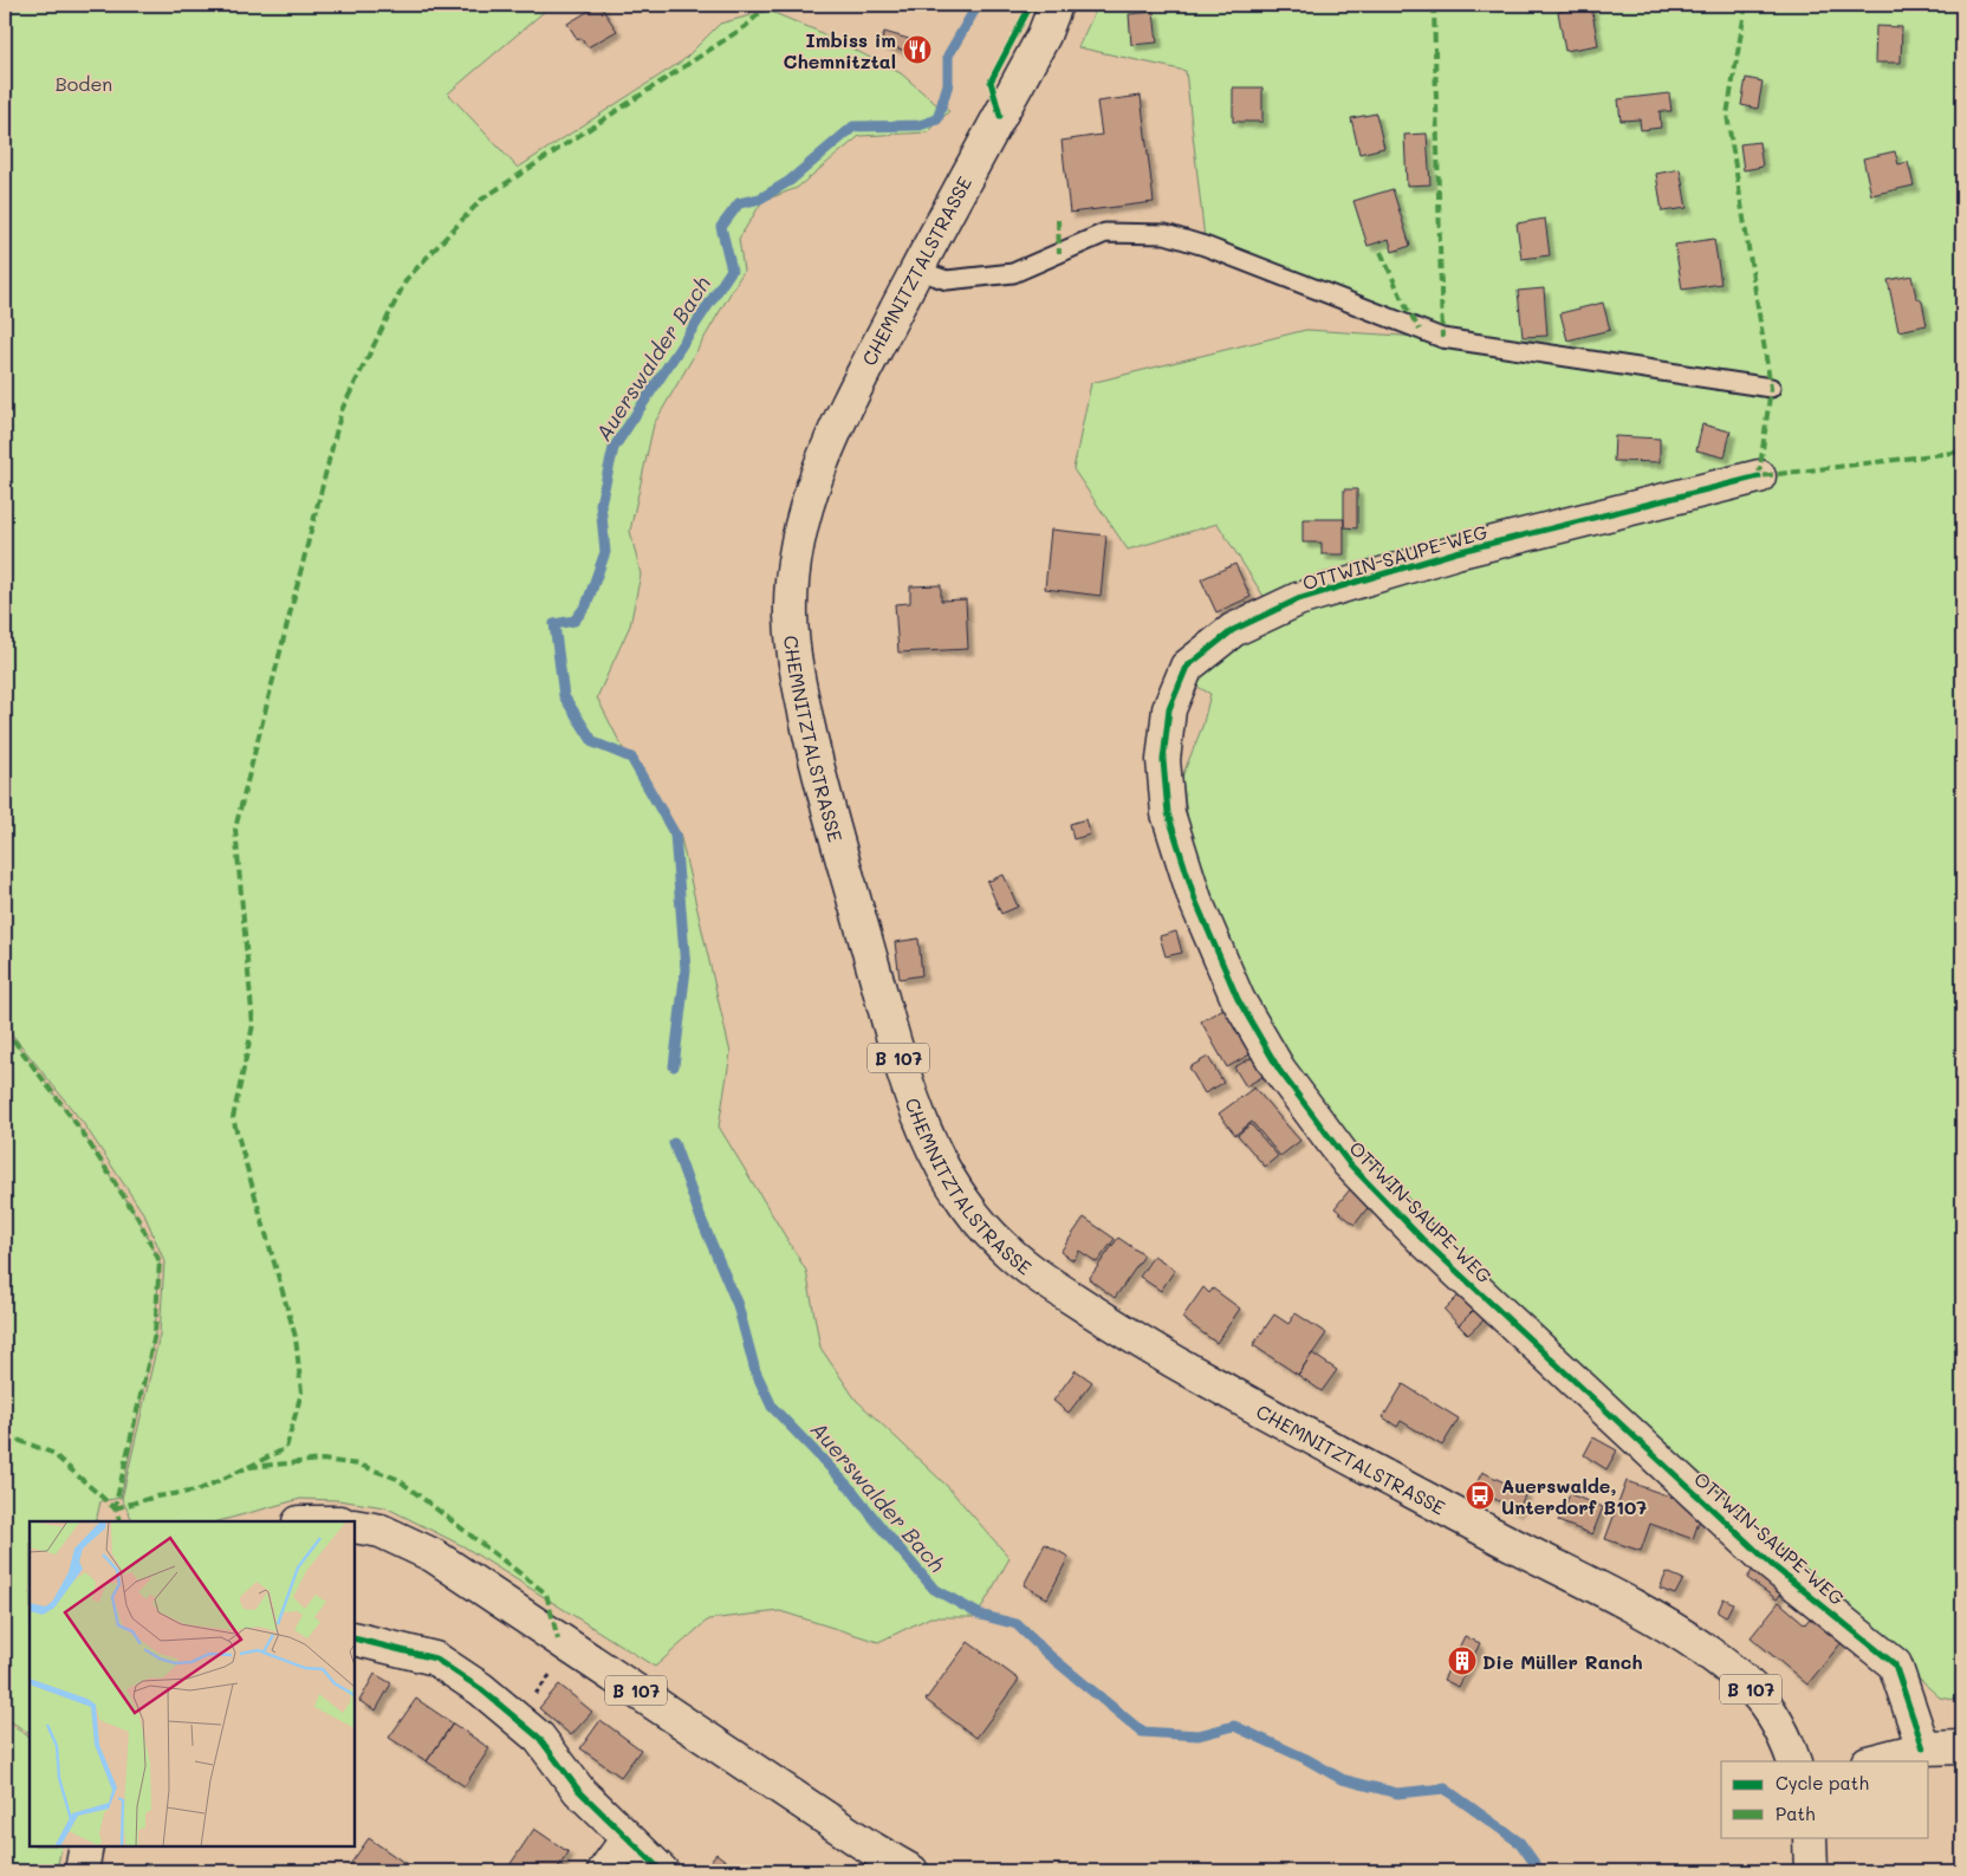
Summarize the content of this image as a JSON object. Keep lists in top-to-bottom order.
{
  "streets": {
    "main road": ["CHEMNITZTALSTRASSE", "OTTWIN-SAUPE-WEG", "B 107"]
  },
  "water": ["Auerswalder Bach"],
  "parks": ["Boden"],
  "places": {
    "restaurant": ["Imbiss im Chemnitztal"],
    "bus stop": ["Auerswalde, Unterdorf B107"],
    "building": ["Die Müller Ranch"]
  },
  "legend": ["Cycle path", "Path"]
}
